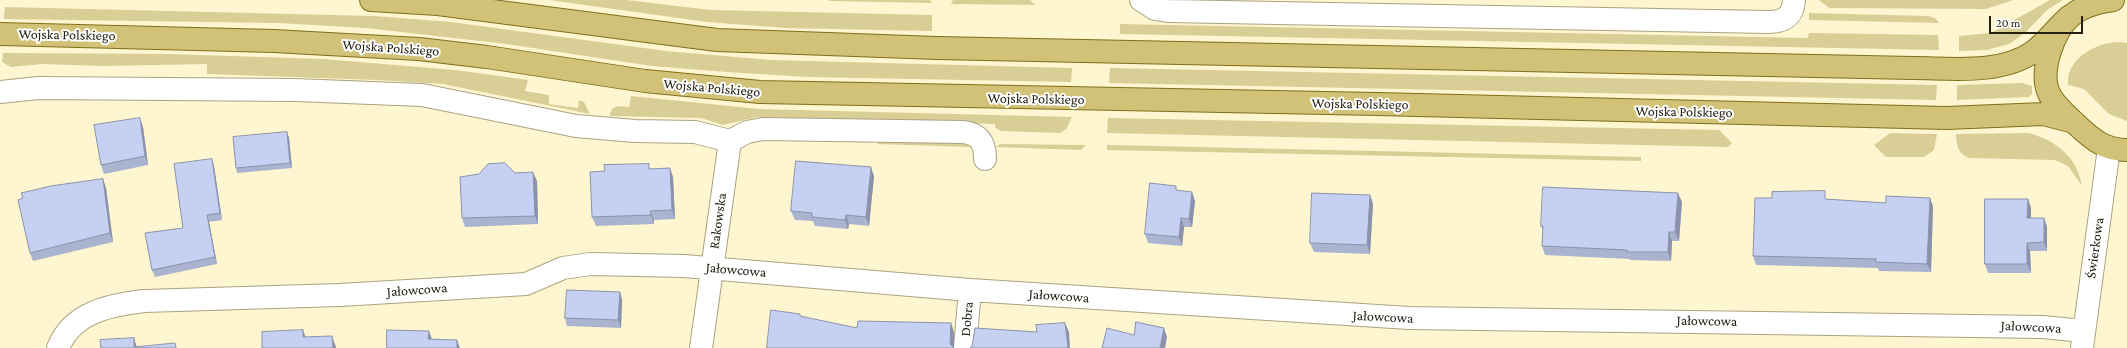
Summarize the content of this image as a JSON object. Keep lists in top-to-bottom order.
{
  "streets": {
    "main road": ["Wojska Polskiego"],
    "street": [
      "Rakowska",
      "Świerkowa",
      "Jałowcowa",
      "Dobra"
    ]
  },
  "crossings": [
    ["Rakowska", "Jałowcowa"],
    ["Świerkowa", "Jałowcowa"],
    ["Jałowcowa", "Dobra"]
  ],
  "scale_bar": "20 m"
}
